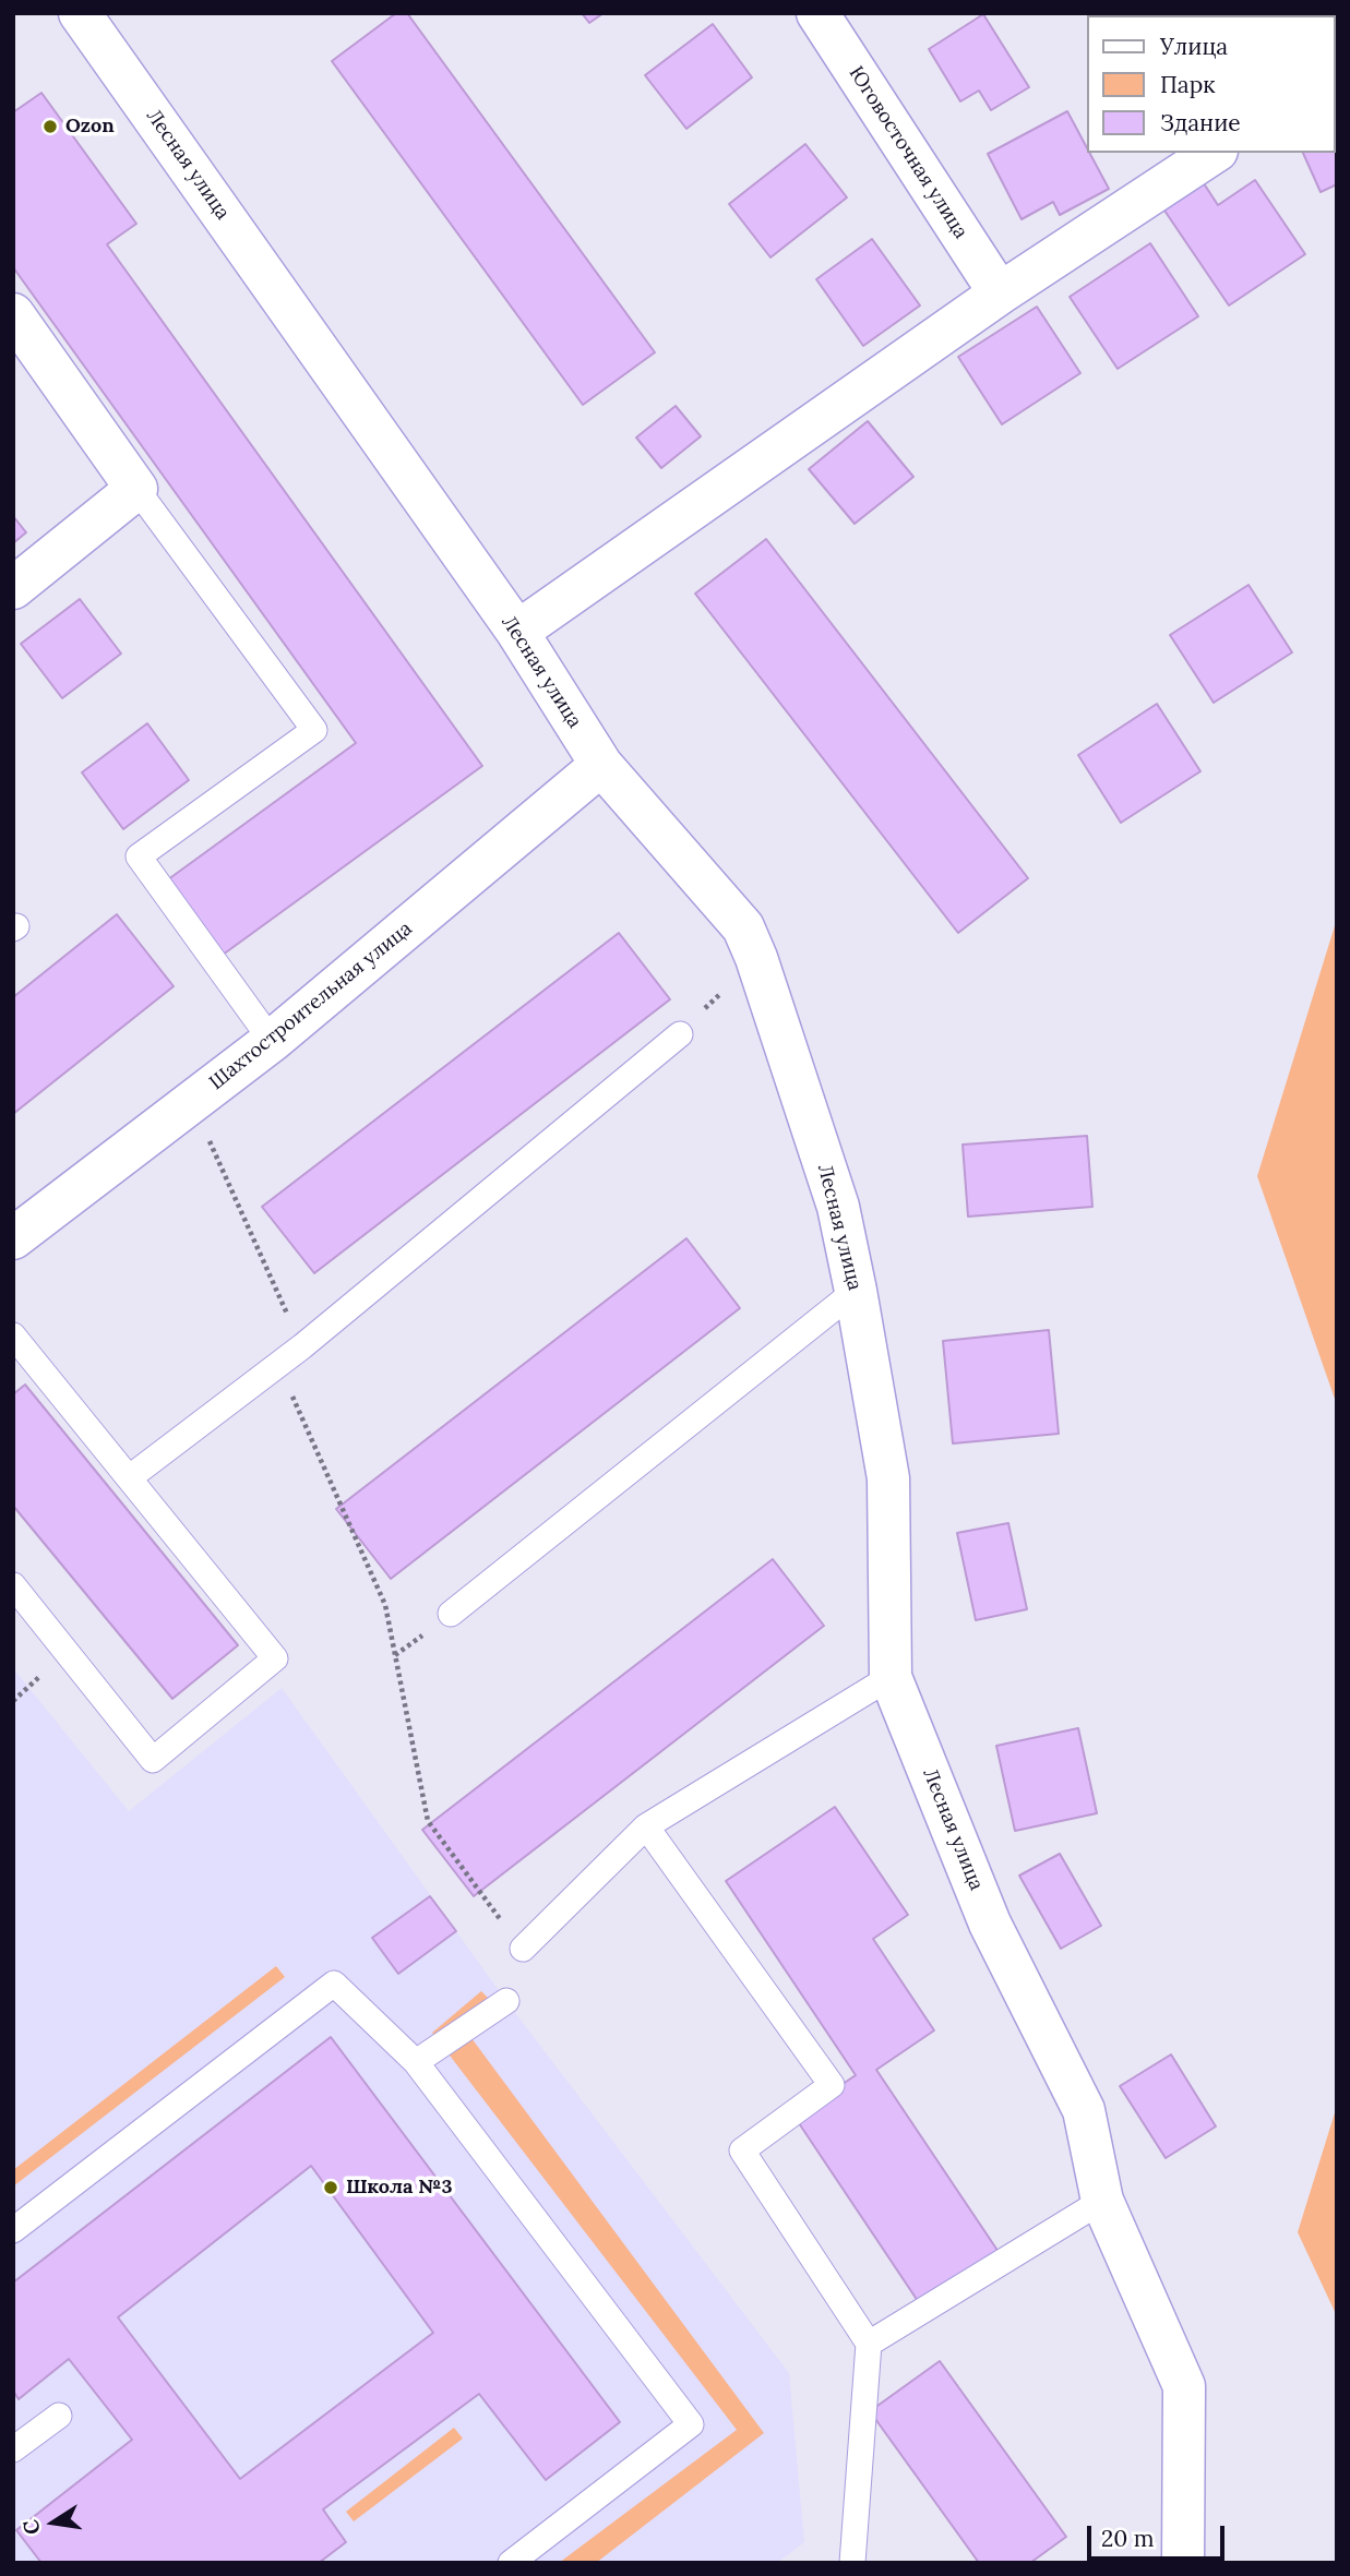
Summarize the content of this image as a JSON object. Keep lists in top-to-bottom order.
{
  "streets": {
    "street": ["Юговосточная улица", "Лесная улица", "Шахтостроительная улица"]
  },
  "crossings": [
    ["Лесная улица", "Шахтостроительная улица"]
  ],
  "places": ["Ozon", "Школа №3"],
  "legend": ["Улица", "Парк", "Здание"],
  "scale_bar": "20 m",
  "north": "left"
}
